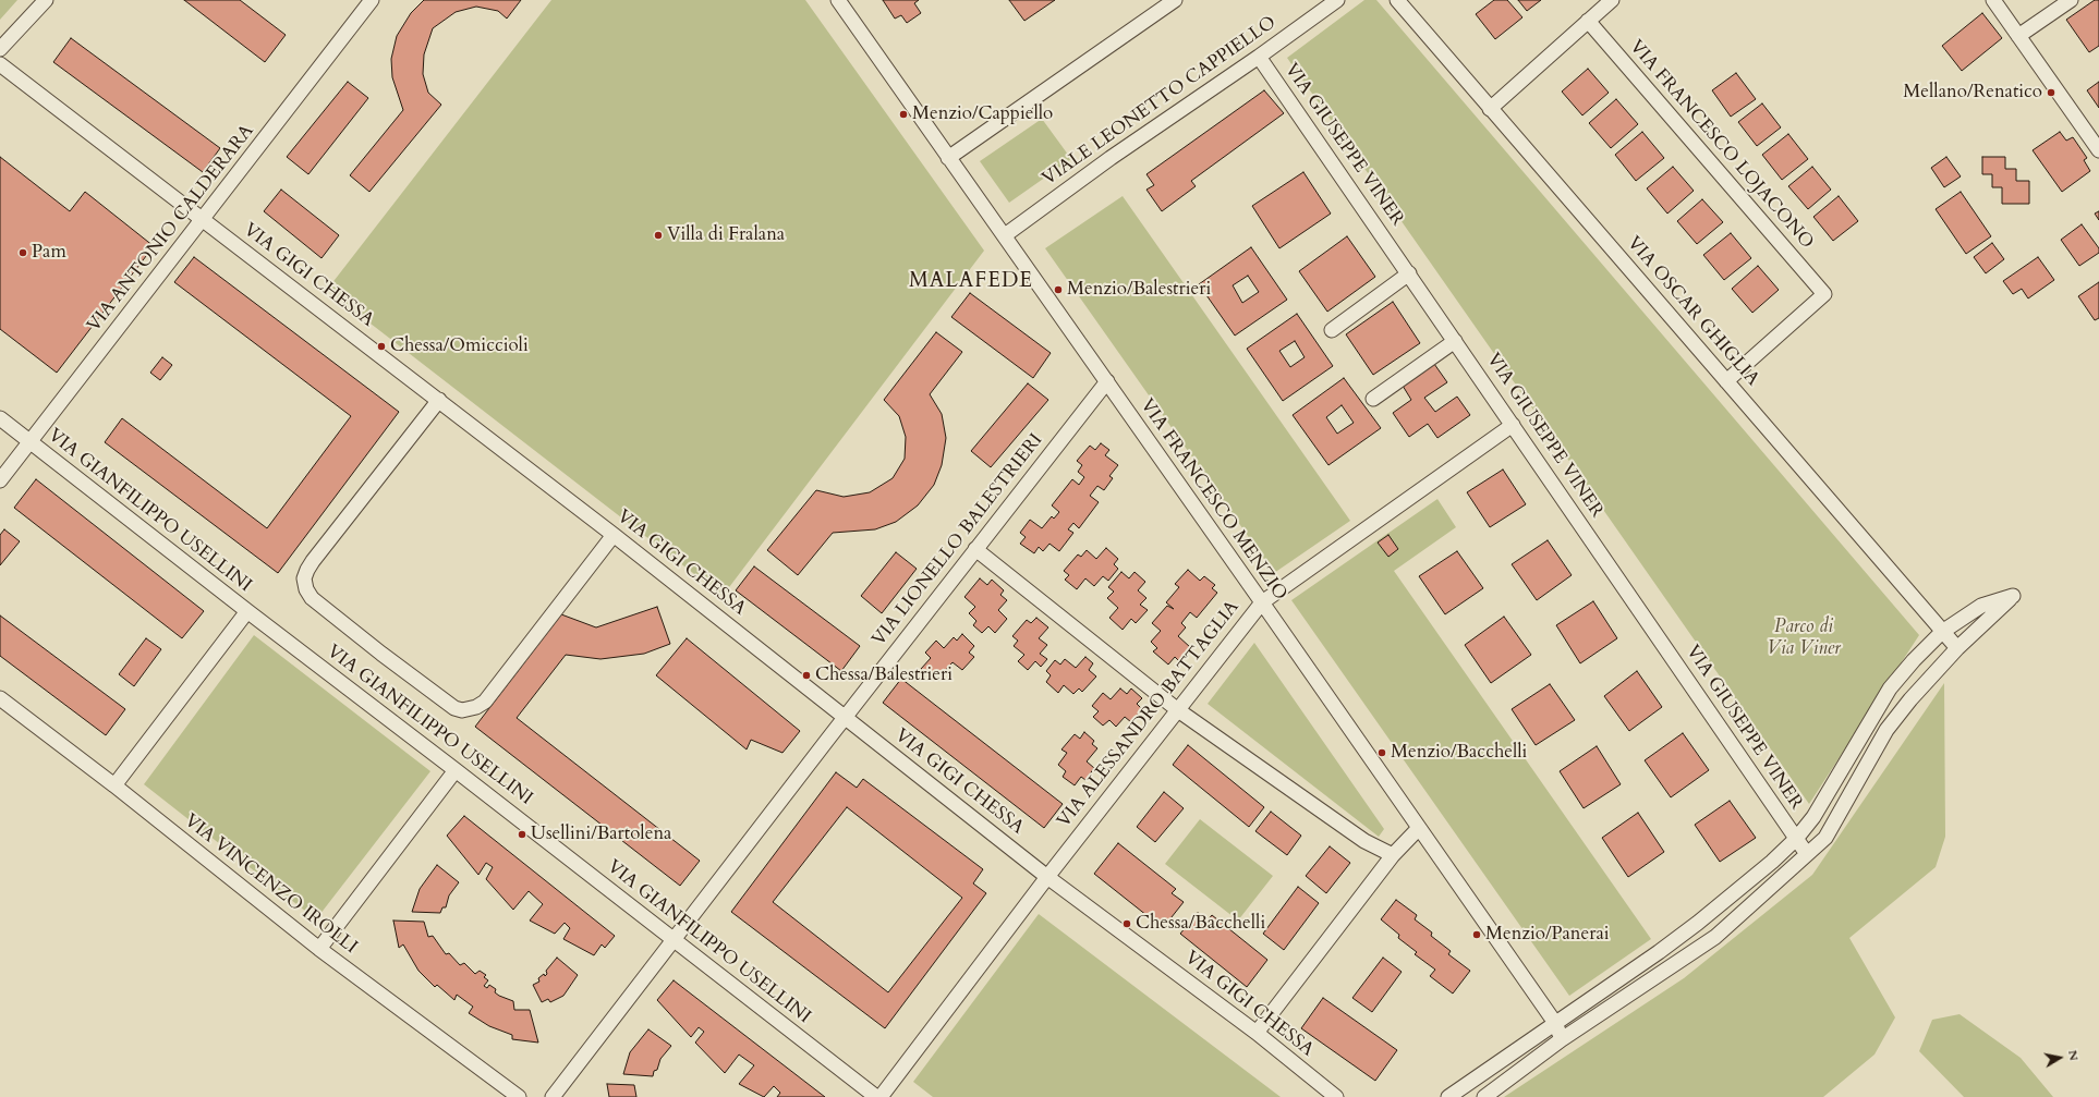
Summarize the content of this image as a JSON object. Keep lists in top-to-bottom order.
{
  "streets": {
    "street": [
      "VIALE LEONETTO CAPPIELLO",
      "VIA GIUSEPPE VINER",
      "VIA FRANCESCO LOJACONO",
      "VIA ANTONIO CALDERARA",
      "VIA GIGI CHESSA",
      "VIA OSCAR GHIGLIA",
      "VIA FRANCESCO MENZIO",
      "VIA GIANFILIPPO USELLINI",
      "VIA LIONELLO BALESTRIERI",
      "VIA ALESSANDRO BATTAGLIA",
      "VIA VINCENZO IROLLI"
    ]
  },
  "crossings": [
    ["VIALE LEONETTO CAPPIELLO", "VIA GIUSEPPE VINER"],
    ["VIALE LEONETTO CAPPIELLO", "VIA FRANCESCO MENZIO"],
    ["VIA GIUSEPPE VINER", "VIA ALESSANDRO BATTAGLIA"],
    ["VIA FRANCESCO LOJACONO", "VIA OSCAR GHIGLIA"],
    ["VIA ANTONIO CALDERARA", "VIA GIGI CHESSA"],
    ["VIA ANTONIO CALDERARA", "VIA GIANFILIPPO USELLINI"],
    ["VIA GIGI CHESSA", "VIA LIONELLO BALESTRIERI"],
    ["VIA GIGI CHESSA", "VIA ALESSANDRO BATTAGLIA"],
    ["VIA FRANCESCO MENZIO", "VIA LIONELLO BALESTRIERI"],
    ["VIA FRANCESCO MENZIO", "VIA ALESSANDRO BATTAGLIA"],
    ["VIA GIANFILIPPO USELLINI", "VIA LIONELLO BALESTRIERI"]
  ],
  "districts": ["MALAFEDE"],
  "parks": ["Parco di Via Viner"],
  "places": [
    "Mellano/Renatico",
    "Menzio/Cappiello",
    "Villa di Fralana",
    "Pam",
    "Menzio/Balestrieri",
    "Chessa/Omiccioli",
    "Chessa/Balestrieri",
    "Menzio/Bacchelli",
    "Usellini/Bartolena",
    "Chessa/Bacchelli",
    "Menzio/Panerai"
  ],
  "north": "right"
}
